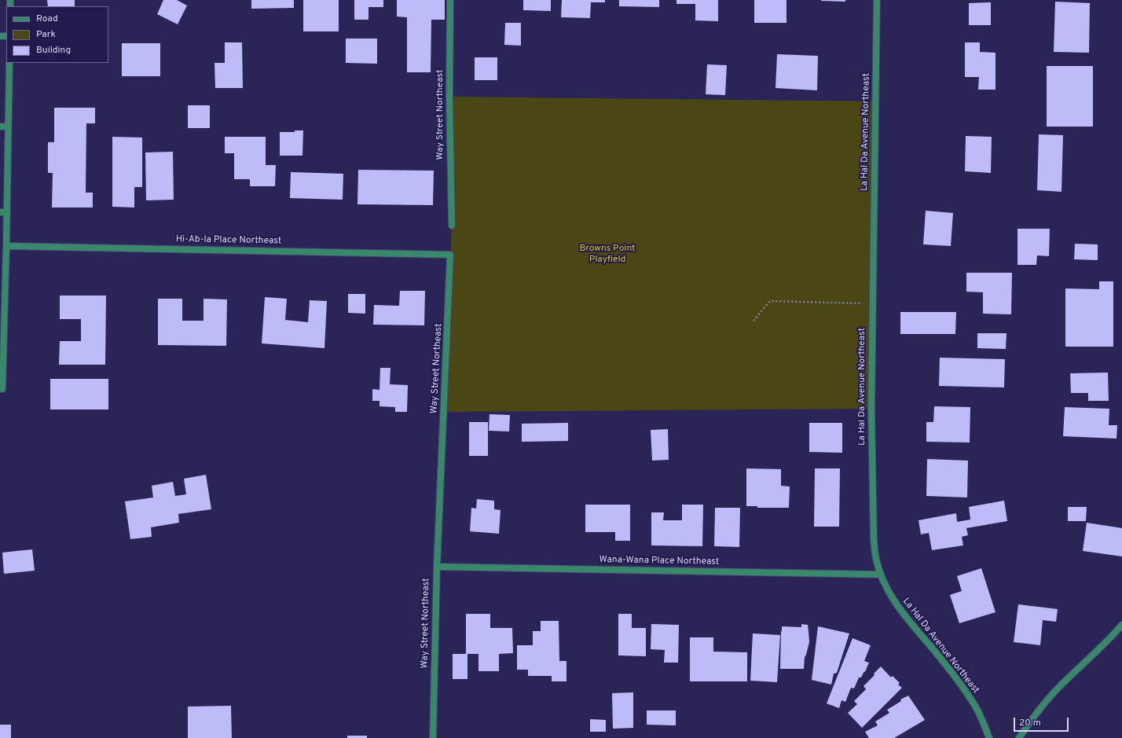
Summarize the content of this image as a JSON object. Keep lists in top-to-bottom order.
{
  "streets": {
    "street": [
      "Way Street Northeast",
      "La Hal Da Avenue Northeast",
      "Hi-Ab-la Place Northeast",
      "Wana-Wana Place Northeast"
    ]
  },
  "crossings": [
    ["Way Street Northeast", "Hi-Ab-la Place Northeast"],
    ["Way Street Northeast", "Wana-Wana Place Northeast"],
    ["La Hal Da Avenue Northeast", "Wana-Wana Place Northeast"]
  ],
  "parks": ["Browns Point Playfield"],
  "legend": ["Road", "Park", "Building"],
  "scale_bar": "20 m"
}
